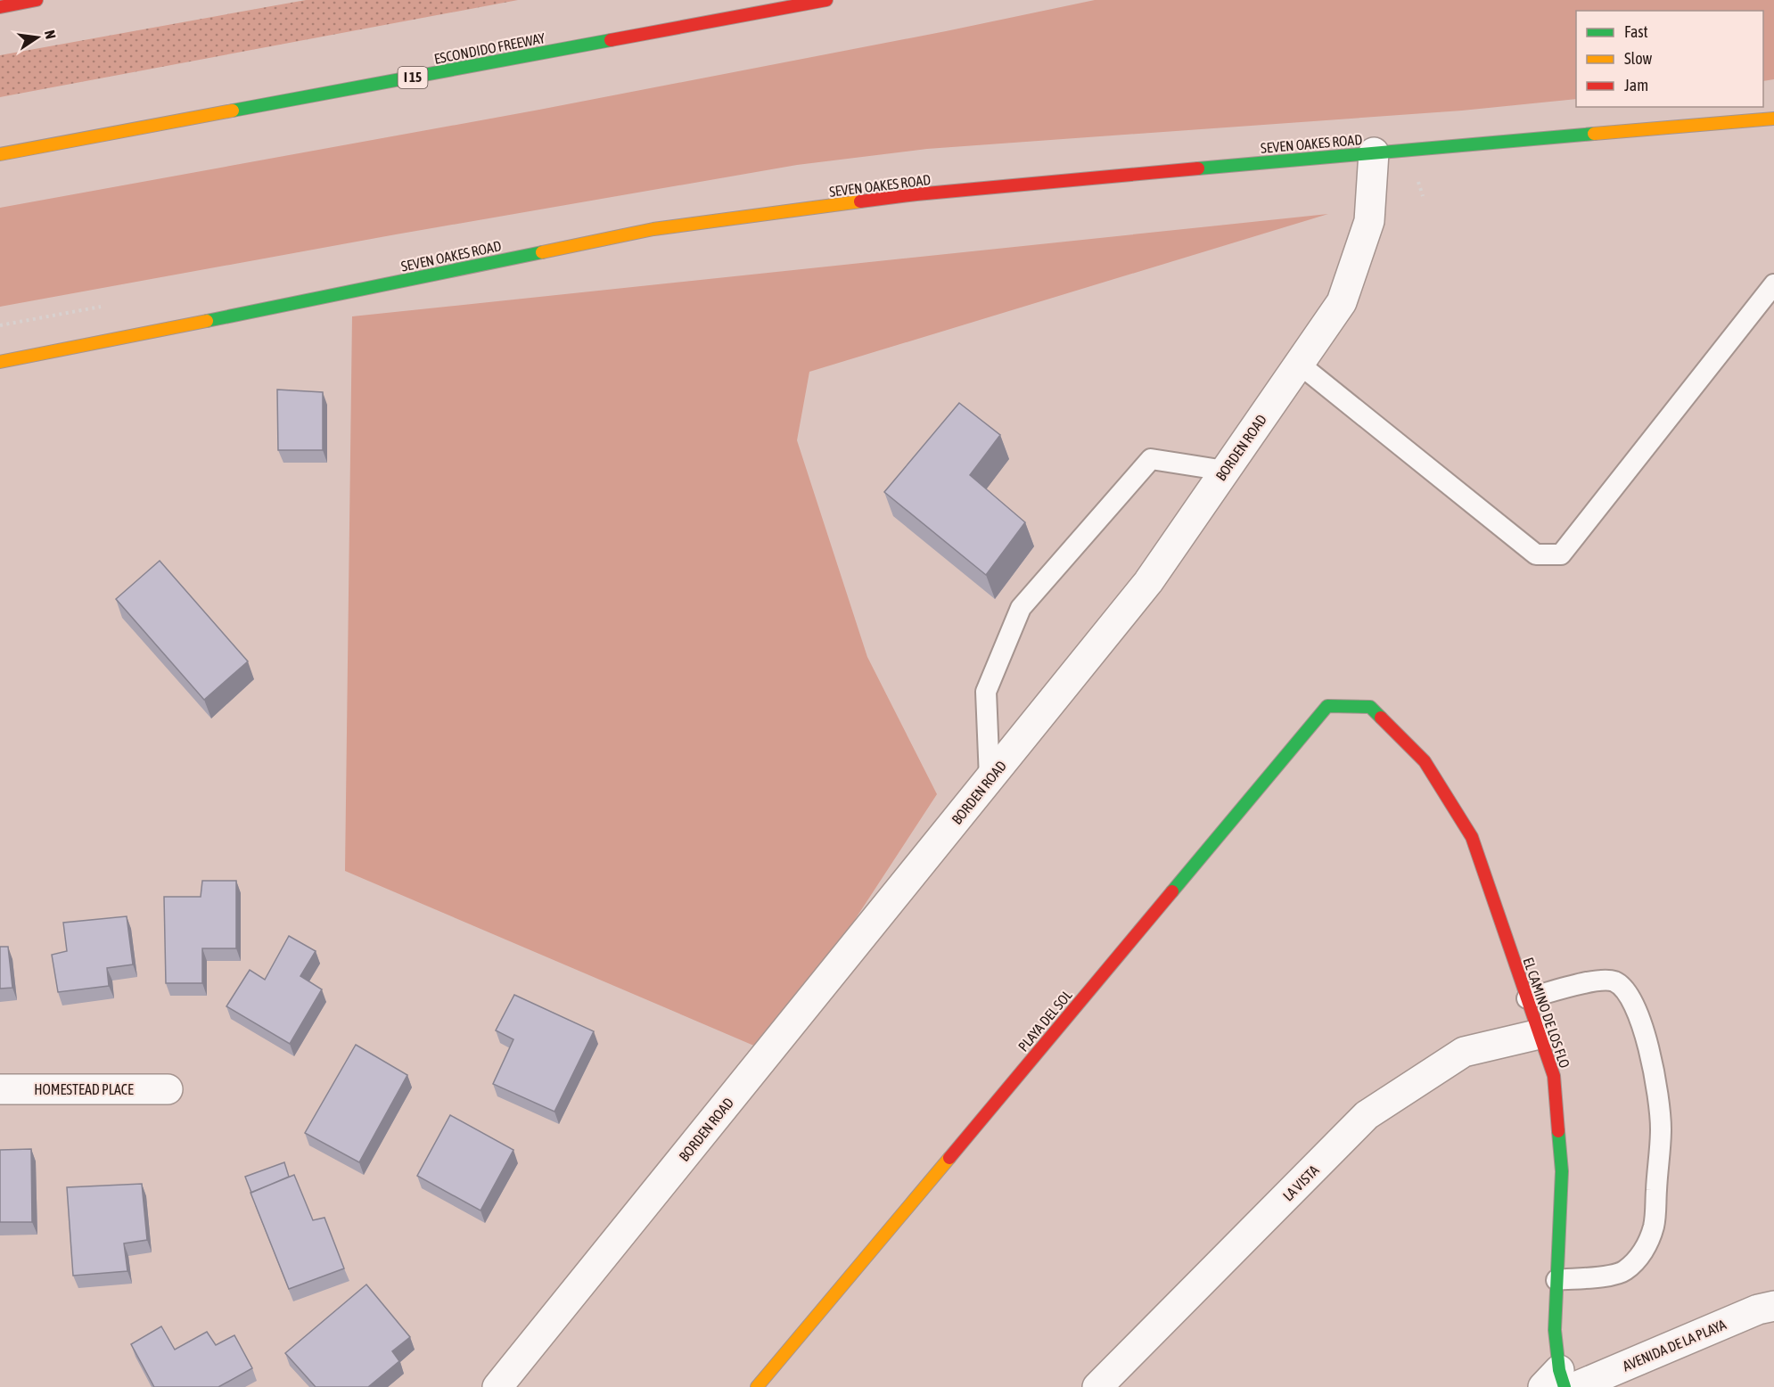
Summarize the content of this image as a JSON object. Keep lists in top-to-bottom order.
{
  "streets": {
    "main road": [
      "ESCONDIDO FREEWAY",
      "I 15",
      "SEVEN OAKES ROAD",
      "EL CAMINO DE LOS FLO",
      "PLAYA DEL SOL"
    ],
    "street": [
      "BORDEN ROAD",
      "HOMESTEAD PLACE",
      "LA VISTA",
      "AVENIDA DE LA PLAYA"
    ]
  },
  "crossings": [
    ["SEVEN OAKES ROAD", "BORDEN ROAD"],
    ["EL CAMINO DE LOS FLO", "PLAYA DEL SOL"],
    ["EL CAMINO DE LOS FLO", "LA VISTA"],
    ["EL CAMINO DE LOS FLO", "AVENIDA DE LA PLAYA"]
  ],
  "legend": ["Fast", "Slow", "Jam"],
  "north": "right"
}
